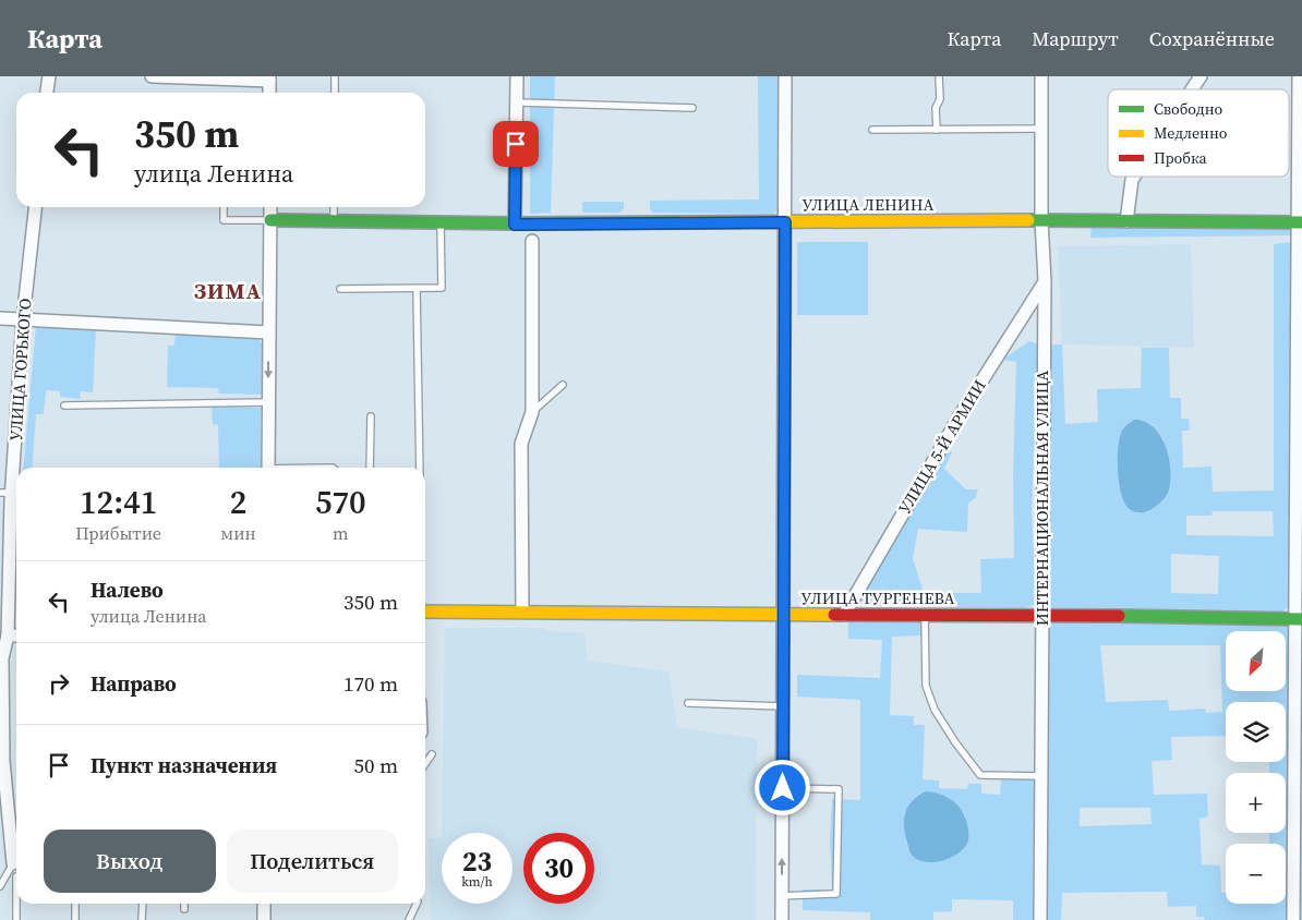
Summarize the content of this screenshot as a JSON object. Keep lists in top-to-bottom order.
{
  "streets": {
    "street": [
      "УЛИЦА ЛЕНИНА",
      "УЛИЦА ГОРЬКОГО",
      "УЛИЦА 5-Й АРМИИ",
      "ИНТЕРНАЦИОНАЛЬНАЯ УЛИЦА",
      "УЛИЦА ТУРГЕНЕВА"
    ]
  },
  "crossings": [
    ["УЛИЦА ЛЕНИНА", "ИНТЕРНАЦИОНАЛЬНАЯ УЛИЦА"],
    ["УЛИЦА 5-Й АРМИИ", "ИНТЕРНАЦИОНАЛЬНАЯ УЛИЦА"],
    ["УЛИЦА 5-Й АРМИИ", "УЛИЦА ТУРГЕНЕВА"],
    ["ИНТЕРНАЦИОНАЛЬНАЯ УЛИЦА", "УЛИЦА ТУРГЕНЕВА"]
  ],
  "districts": ["ЗИМА"],
  "legend": ["Свободно", "Медленно", "Пробка"],
  "north": "bottom left",
  "page": {
    "header": "Карта",
    "nav": ["Карта", "Маршрут", "Сохранённые"],
    "turn": ["350 m", "улица Ленина"],
    "eta": [
      "12:41",
      "Прибытие",
      "2",
      "мин",
      "570",
      "m"
    ],
    "list": [
      {
        "name": "Налево",
        "note": "улица Ленина",
        "value": "350 m"
      },
      {
        "name": "Направо",
        "value": "170 m"
      },
      {
        "name": "Пункт назначения",
        "value": "50 m"
      }
    ],
    "map_buttons": ["+", "−"],
    "buttons": ["Выход", "Поделиться"],
    "speed": "23 km/h",
    "limit": "30"
  }
}
